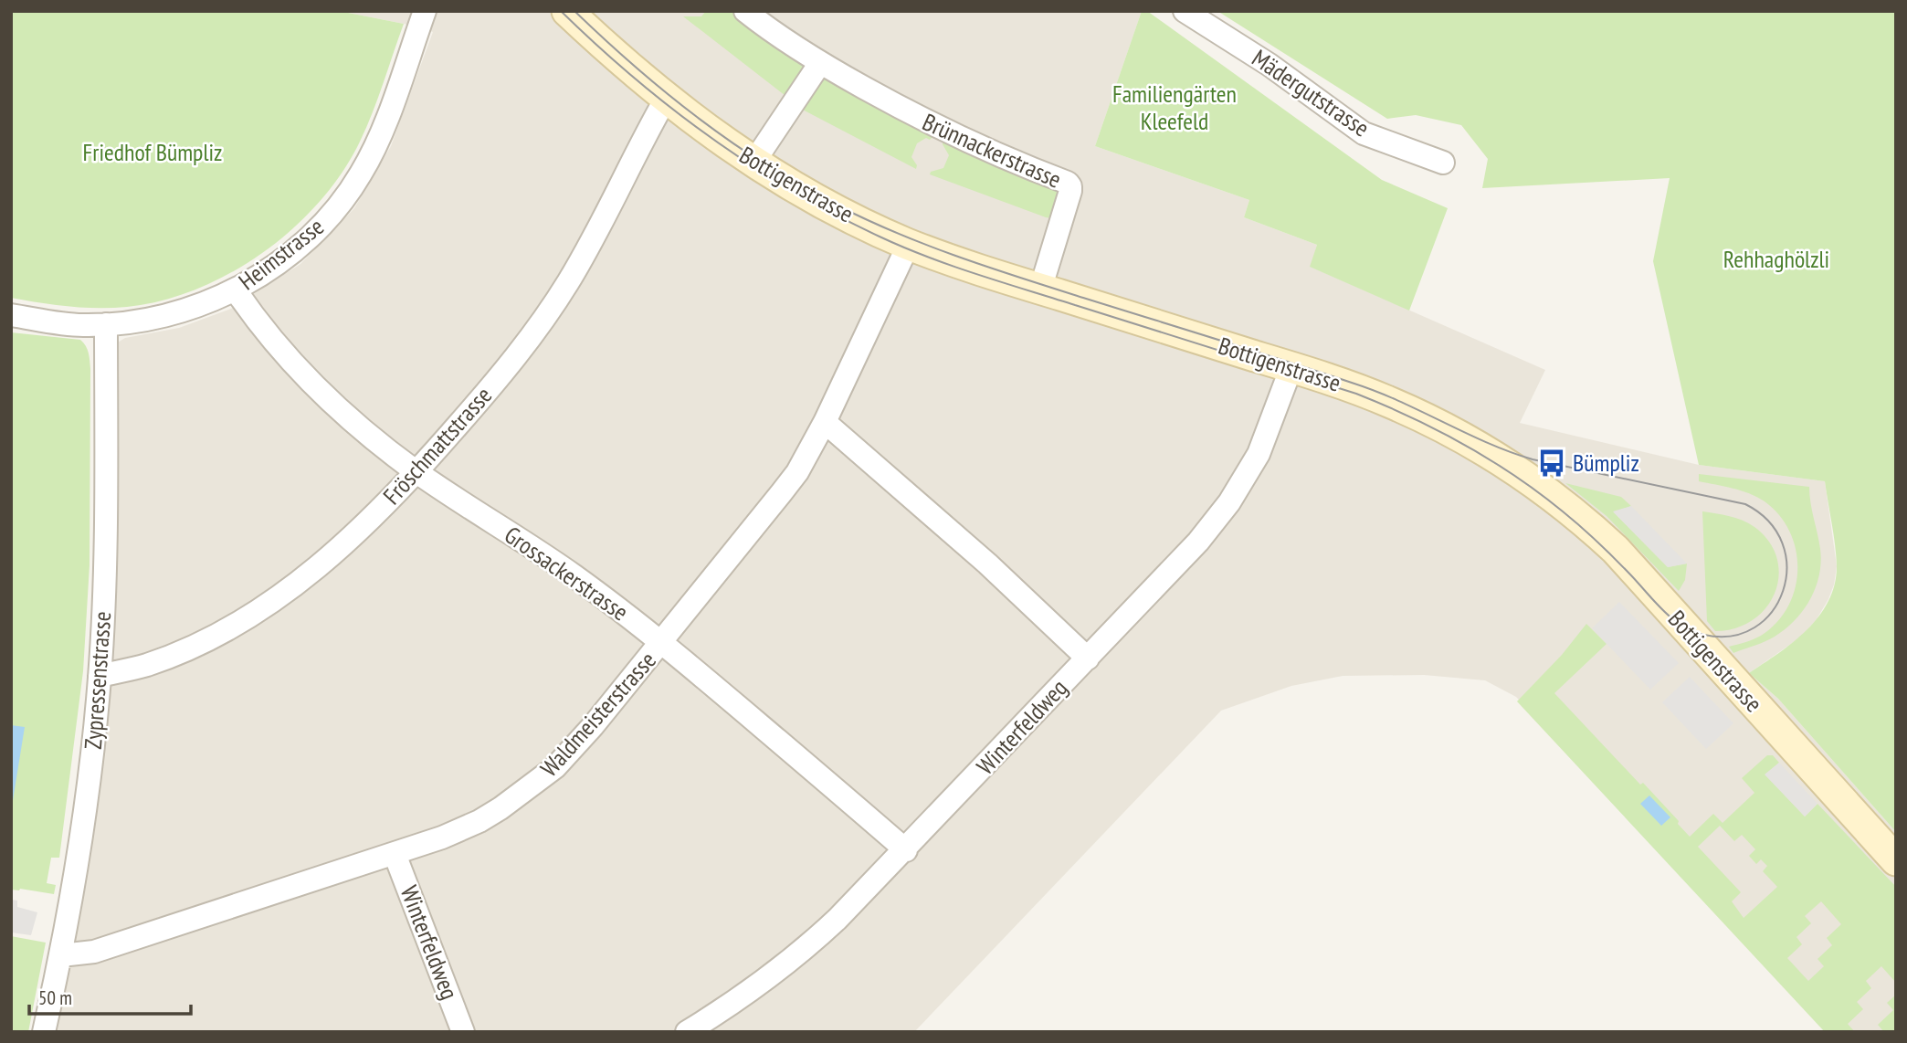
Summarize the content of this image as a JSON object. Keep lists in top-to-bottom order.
{
  "streets": {
    "street": [
      "Mädergutstrasse",
      "Brünnackerstrasse",
      "Bottigenstrasse",
      "Heimstrasse",
      "Fröschmattstrasse",
      "Grossackerstrasse",
      "Zypressenstrasse",
      "Waldmeisterstrasse",
      "Winterfeldweg"
    ]
  },
  "crossings": [
    ["Brünnackerstrasse", "Bottigenstrasse"],
    ["Bottigenstrasse", "Fröschmattstrasse"],
    ["Bottigenstrasse", "Waldmeisterstrasse"],
    ["Bottigenstrasse", "Winterfeldweg"],
    ["Heimstrasse", "Grossackerstrasse"],
    ["Heimstrasse", "Zypressenstrasse"],
    ["Fröschmattstrasse", "Grossackerstrasse"],
    ["Fröschmattstrasse", "Zypressenstrasse"],
    ["Grossackerstrasse", "Waldmeisterstrasse"],
    ["Grossackerstrasse", "Winterfeldweg"],
    ["Zypressenstrasse", "Waldmeisterstrasse"],
    ["Waldmeisterstrasse", "Winterfeldweg"]
  ],
  "parks": ["Familiengärten Kleefeld", "Friedhof Bümpliz", "Rehhaghölzli"],
  "places": {
    "bus stop": ["Bümpliz"]
  },
  "scale_bar": "50 m"
}
